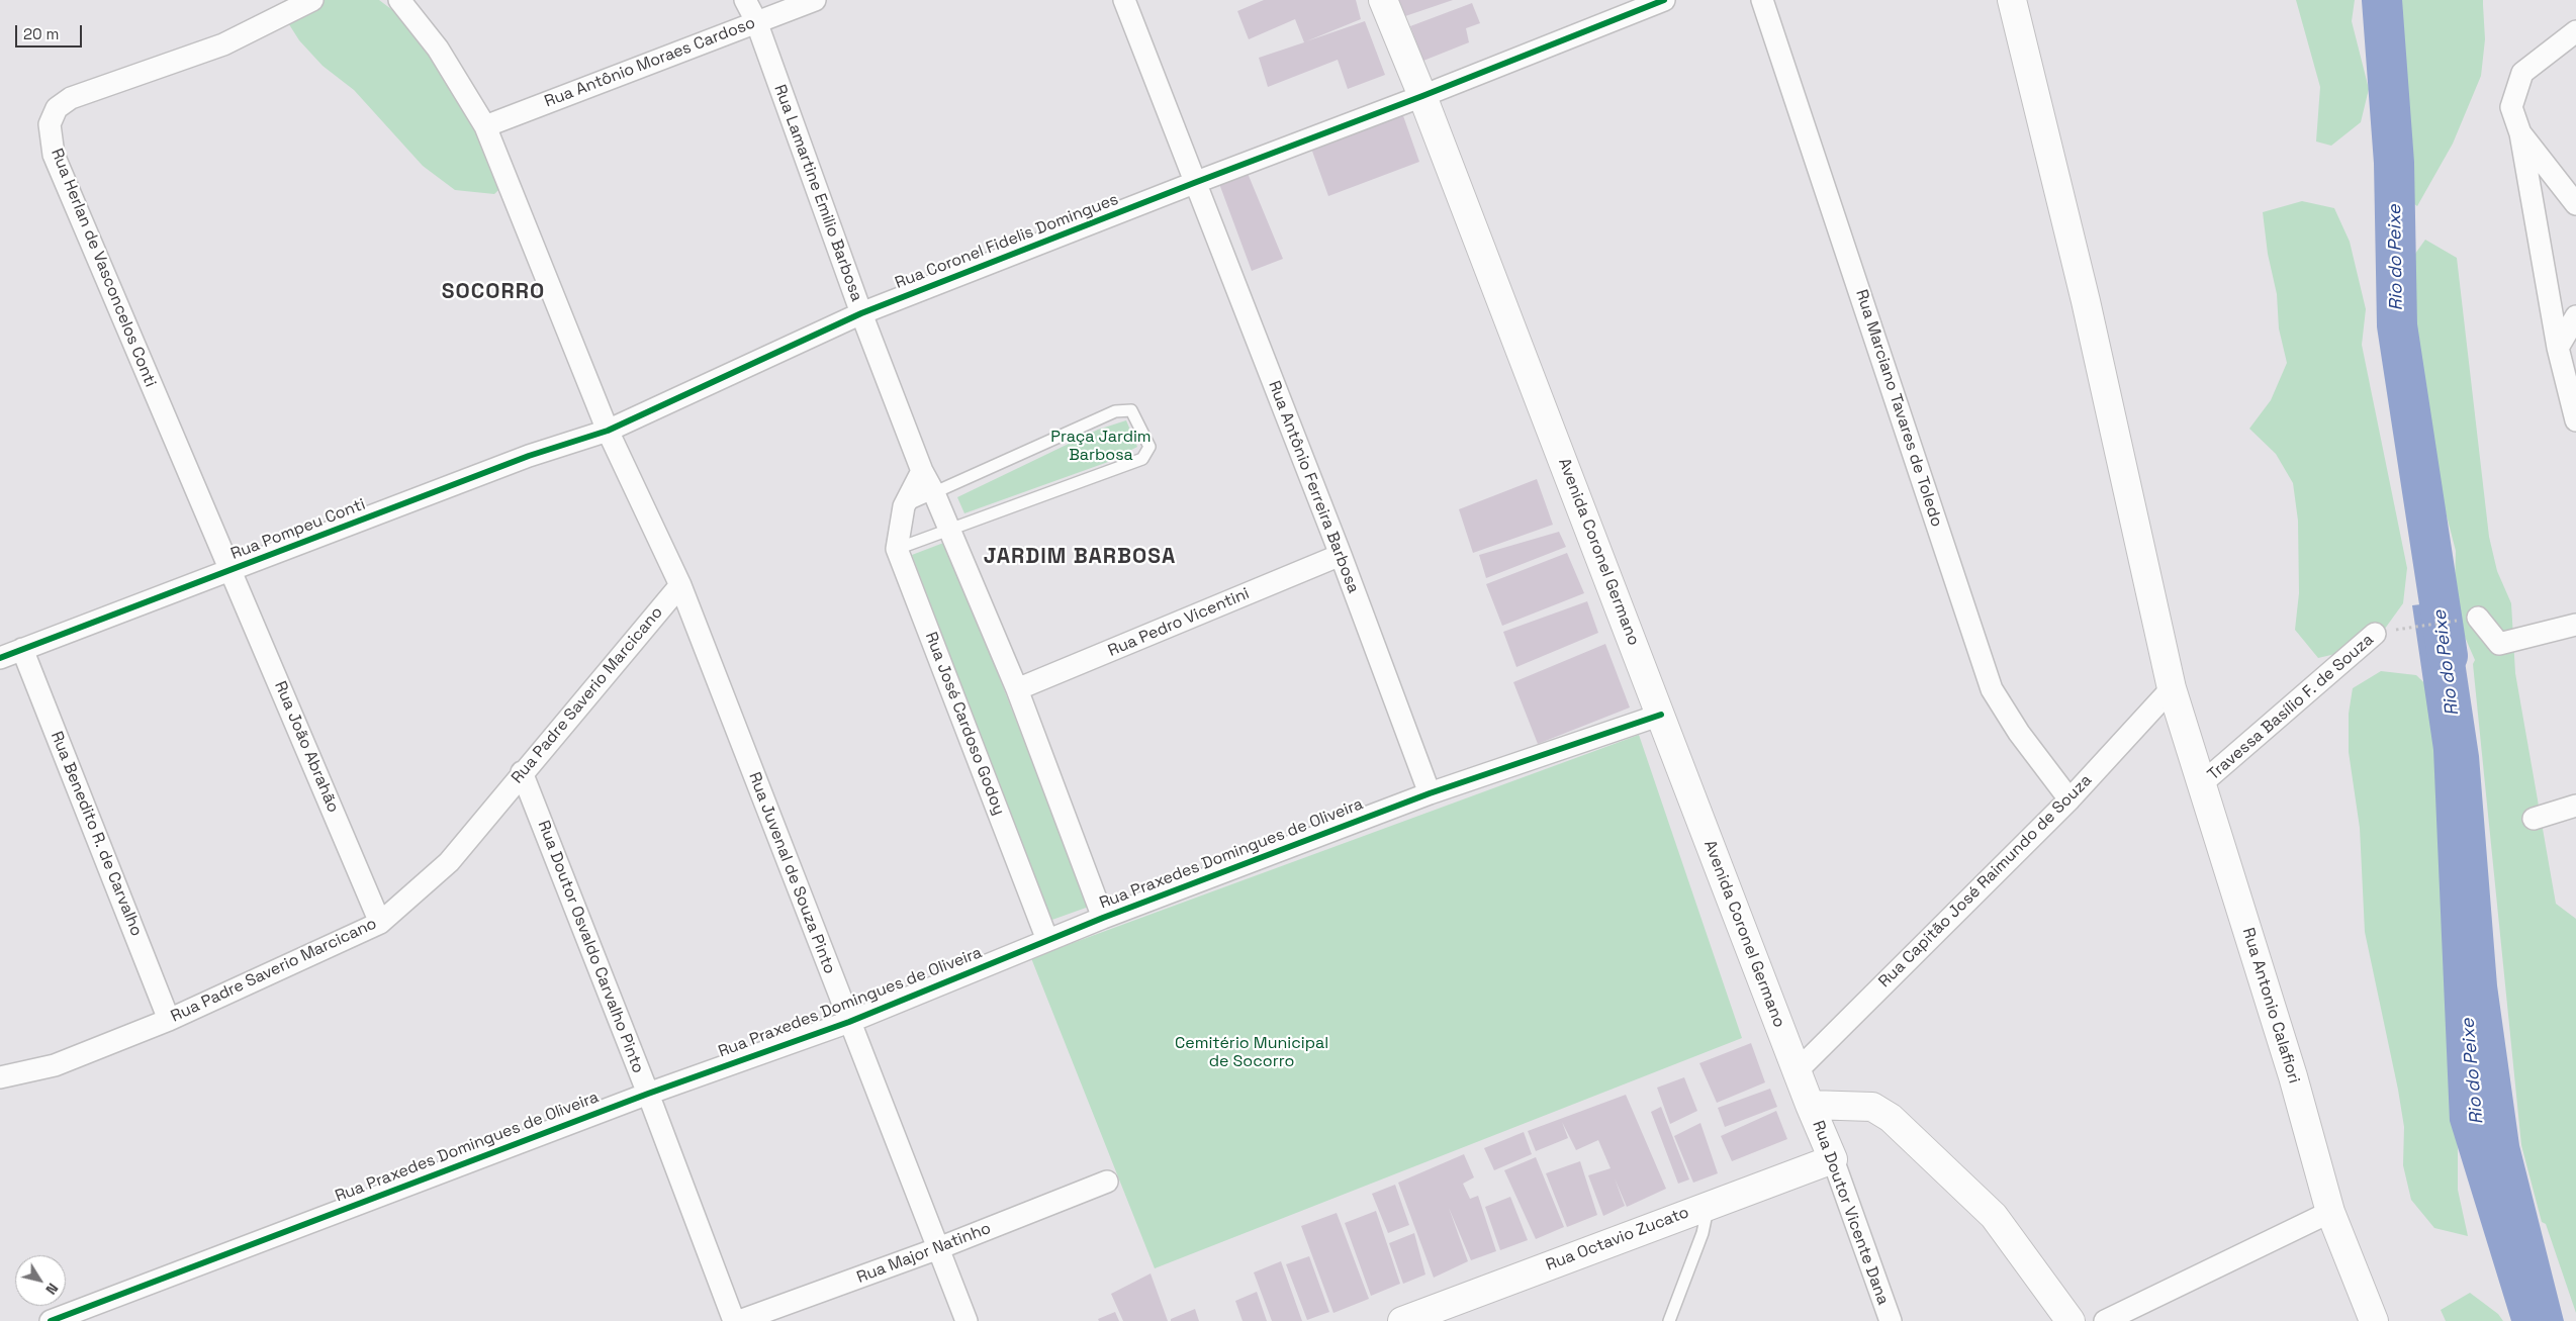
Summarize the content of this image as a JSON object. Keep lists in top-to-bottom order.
{
  "streets": {
    "street": [
      "Rua Antônio Moraes Cardoso",
      "Rua Lamartine Emilio Barbosa",
      "Rua Coronel Fidelis Domingues",
      "Rua Herlan de Vasconcelos Conti",
      "Rua Marciano Tavares de Toledo",
      "Rua Antônio Ferreira Barbosa",
      "Rua Pompeu Conti",
      "Avenida Coronel Germano",
      "Rua Pedro Vicentini",
      "Rua Padre Saverio Marcicano",
      "Travessa Basílio F. de Souza",
      "Rua José Cardoso Godoy",
      "Rua João Abrahão",
      "Rua Benedito R. de Carvalho",
      "Rua Praxedes Domingues de Oliveira",
      "Rua Juvenal de Souza Pinto",
      "Rua Capitão José Raimundo de Souza",
      "Rua Doutor Osvaldo Carvalho Pinto",
      "Rua Antonio Calafiori",
      "Rua Doutor Vicente Dana",
      "Rua Octavio Zucato",
      "Rua Major Natinho"
    ]
  },
  "crossings": [
    ["Rua Antônio Moraes Cardoso", "Rua Lamartine Emilio Barbosa"],
    ["Rua Antônio Moraes Cardoso", "Rua Juvenal de Souza Pinto"],
    ["Rua Lamartine Emilio Barbosa", "Rua Coronel Fidelis Domingues"],
    ["Rua Coronel Fidelis Domingues", "Rua Antônio Ferreira Barbosa"],
    ["Rua Coronel Fidelis Domingues", "Rua Pompeu Conti"],
    ["Rua Coronel Fidelis Domingues", "Avenida Coronel Germano"],
    ["Rua Coronel Fidelis Domingues", "Rua Juvenal de Souza Pinto"],
    ["Rua Herlan de Vasconcelos Conti", "Rua Pompeu Conti"],
    ["Rua Herlan de Vasconcelos Conti", "Rua João Abrahão"],
    ["Rua Marciano Tavares de Toledo", "Rua Capitão José Raimundo de Souza"],
    ["Rua Antônio Ferreira Barbosa", "Rua Pedro Vicentini"],
    ["Rua Antônio Ferreira Barbosa", "Rua Praxedes Domingues de Oliveira"],
    ["Rua Pompeu Conti", "Rua João Abrahão"],
    ["Rua Pompeu Conti", "Rua Benedito R. de Carvalho"],
    ["Rua Pompeu Conti", "Rua Juvenal de Souza Pinto"],
    ["Avenida Coronel Germano", "Rua Praxedes Domingues de Oliveira"],
    ["Avenida Coronel Germano", "Rua Capitão José Raimundo de Souza"],
    ["Avenida Coronel Germano", "Rua Doutor Vicente Dana"],
    ["Rua Padre Saverio Marcicano", "Rua João Abrahão"],
    ["Rua Padre Saverio Marcicano", "Rua Benedito R. de Carvalho"],
    ["Rua Padre Saverio Marcicano", "Rua Juvenal de Souza Pinto"],
    ["Rua Padre Saverio Marcicano", "Rua Doutor Osvaldo Carvalho Pinto"],
    ["Travessa Basílio F. de Souza", "Rua Antonio Calafiori"],
    ["Rua José Cardoso Godoy", "Rua Praxedes Domingues de Oliveira"],
    ["Rua Praxedes Domingues de Oliveira", "Rua Juvenal de Souza Pinto"],
    ["Rua Praxedes Domingues de Oliveira", "Rua Doutor Osvaldo Carvalho Pinto"],
    ["Rua Juvenal de Souza Pinto", "Rua Major Natinho"],
    ["Rua Capitão José Raimundo de Souza", "Rua Antonio Calafiori"],
    ["Rua Doutor Vicente Dana", "Rua Octavio Zucato"]
  ],
  "districts": ["SOCORRO", "JARDIM BARBOSA"],
  "water": ["Rio do Peixe"],
  "parks": ["Praça Jardim Barbosa", "Cemitério Municipal de Socorro"],
  "scale_bar": "20 m",
  "north": "bottom right"
}
